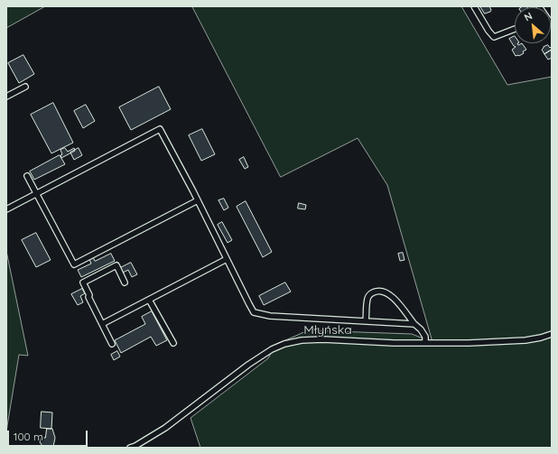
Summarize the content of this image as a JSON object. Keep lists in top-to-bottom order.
{
  "streets": {
    "street": ["Młyńska"]
  },
  "scale_bar": "100 m",
  "north": "top left"
}
